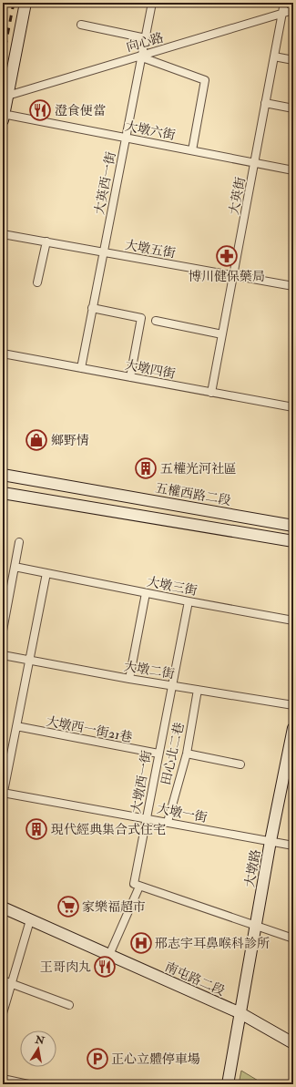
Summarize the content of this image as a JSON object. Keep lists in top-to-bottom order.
{
  "streets": {
    "main road": ["五權西路二段", "大墩路", "南屯路二段"],
    "street": [
      "向心路",
      "大墩六街",
      "大英西一街",
      "大英街",
      "大墩五街",
      "大墩四街",
      "大墩三街",
      "大墩二街",
      "大墩西一街21巷",
      "田心北二巷",
      "大墩西一街",
      "大墩一街"
    ]
  },
  "crossings": [
    ["向心路", "大英西一街"],
    ["向心路", "大英街"],
    ["大墩六街", "大英西一街"],
    ["大墩六街", "大英街"],
    ["大英西一街", "大墩五街"],
    ["大英西一街", "大墩四街"],
    ["大英街", "大墩五街"],
    ["大英街", "大墩四街"],
    ["大墩三街", "大墩西一街"],
    ["大墩二街", "田心北二巷"],
    ["大墩二街", "大墩西一街"],
    ["大墩西一街21巷", "大墩西一街"],
    ["田心北二巷", "大墩一街"],
    ["大墩西一街", "大墩一街"],
    ["大墩一街", "大墩路"],
    ["大墩路", "南屯路二段"]
  ],
  "places": {
    "restaurant": ["澄食便當", "王哥肉丸"],
    "pharmacy": ["博川健保藥局"],
    "shop": ["鄉野情"],
    "building": ["五權光河社區", "現代經典集合式住宅"],
    "supermarket": ["家樂福超市"],
    "hospital": ["邢志宇耳鼻喉科診所"],
    "parking": ["正心立體停車場"]
  },
  "north": "top"
}
